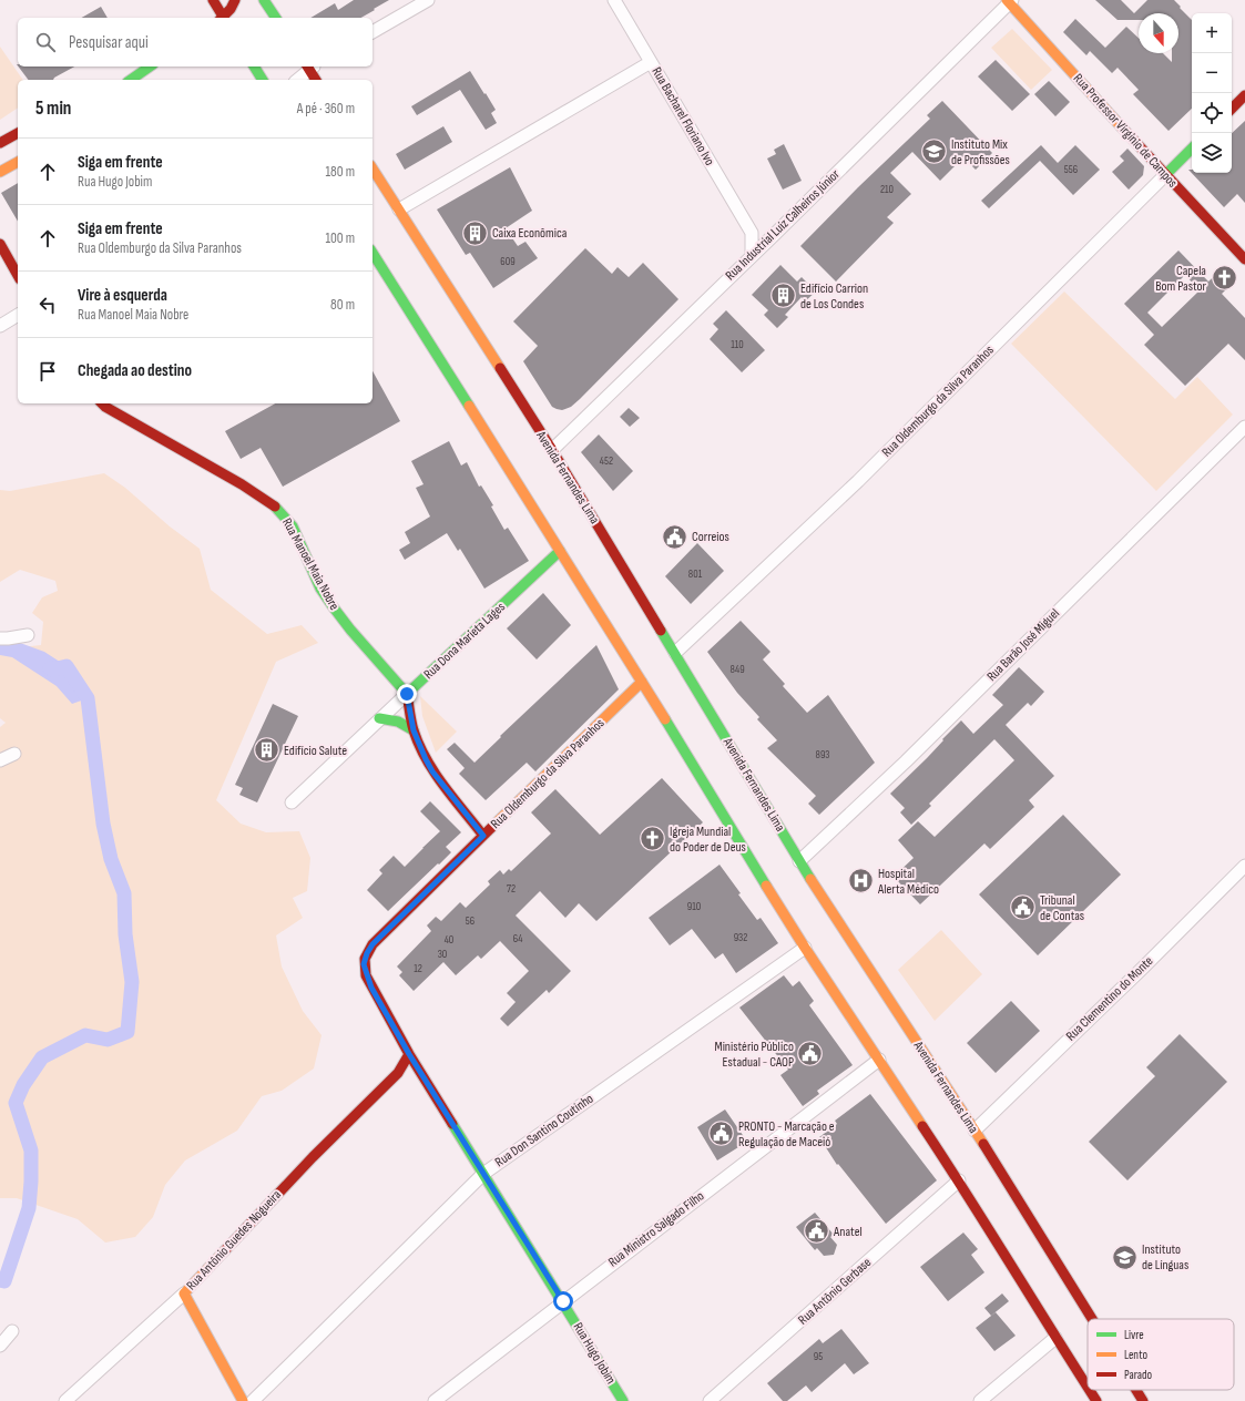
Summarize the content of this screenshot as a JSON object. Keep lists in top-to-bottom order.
{
  "streets": {
    "main road": [
      "Rua Professor Virgínio de Campos",
      "Rua Oldemburgo da Silva Paranhos",
      "Avenida Fernandes Lima",
      "Rua Manoel Maia Nobre",
      "Rua Dona Marieta Lages",
      "Rua Antônio Guedes Nogueira",
      "Rua Hugo Jobim"
    ],
    "street": [
      "Rua Bacharel Floriano Ivo",
      "Rua Industrial Luiz Calheiros Júnior",
      "Rua Barão José Miguel",
      "Rua Clementino do Monte",
      "Rua Don Santino Coutinho",
      "Rua Ministro Salgado Filho",
      "Rua Antônio Gerbase"
    ]
  },
  "crossings": [
    ["Rua Professor Virgínio de Campos", "Rua Industrial Luiz Calheiros Júnior"],
    ["Rua Professor Virgínio de Campos", "Rua Oldemburgo da Silva Paranhos"],
    ["Rua Industrial Luiz Calheiros Júnior", "Avenida Fernandes Lima"],
    ["Rua Oldemburgo da Silva Paranhos", "Avenida Fernandes Lima"],
    ["Rua Oldemburgo da Silva Paranhos", "Rua Hugo Jobim"],
    ["Avenida Fernandes Lima", "Rua Barão José Miguel"],
    ["Avenida Fernandes Lima", "Rua Clementino do Monte"],
    ["Rua Manoel Maia Nobre", "Rua Dona Marieta Lages"],
    ["Rua Don Santino Coutinho", "Rua Hugo Jobim"],
    ["Rua Ministro Salgado Filho", "Rua Hugo Jobim"],
    ["Rua Antônio Guedes Nogueira", "Rua Hugo Jobim"]
  ],
  "places": {
    "school or university": ["Instituto Mix de Profissões", "Instituto de Línguas"],
    "building": ["Caixa Econômica", "Edifício Carrion de Los Condes", "Edifício Salute"],
    "church": ["Capela Bom Pastor", "Igreja Mundial do Poder de Deus"],
    "public building": [
      "Correios",
      "Tribunal de Contas",
      "Ministério Público Estadual - CAOP",
      "PRONTO - Marcação e Regulação de Maceió",
      "Anatel"
    ],
    "hospital": ["Hospital Alerta Médico"]
  },
  "house_numbers": [
    "556",
    "210",
    "609",
    "110",
    "452",
    "801",
    "849",
    "893",
    "72",
    "910",
    "56",
    "932",
    "64",
    "40",
    "30",
    "12",
    "95"
  ],
  "legend": ["Livre", "Lento", "Parado"],
  "north": "bottom",
  "page": {
    "map_buttons": ["+", "−"],
    "search": "Pesquisar aqui",
    "heading": ["5 min", "A pé · 360 m"],
    "list": [
      ["Siga em frente", "Rua Hugo Jobim", "180 m"],
      ["Siga em frente", "Rua Oldemburgo da Silva Paranhos", "100 m"],
      ["Vire à esquerda", "Rua Manoel Maia Nobre", "80 m"],
      "Chegada ao destino"
    ]
  }
}
